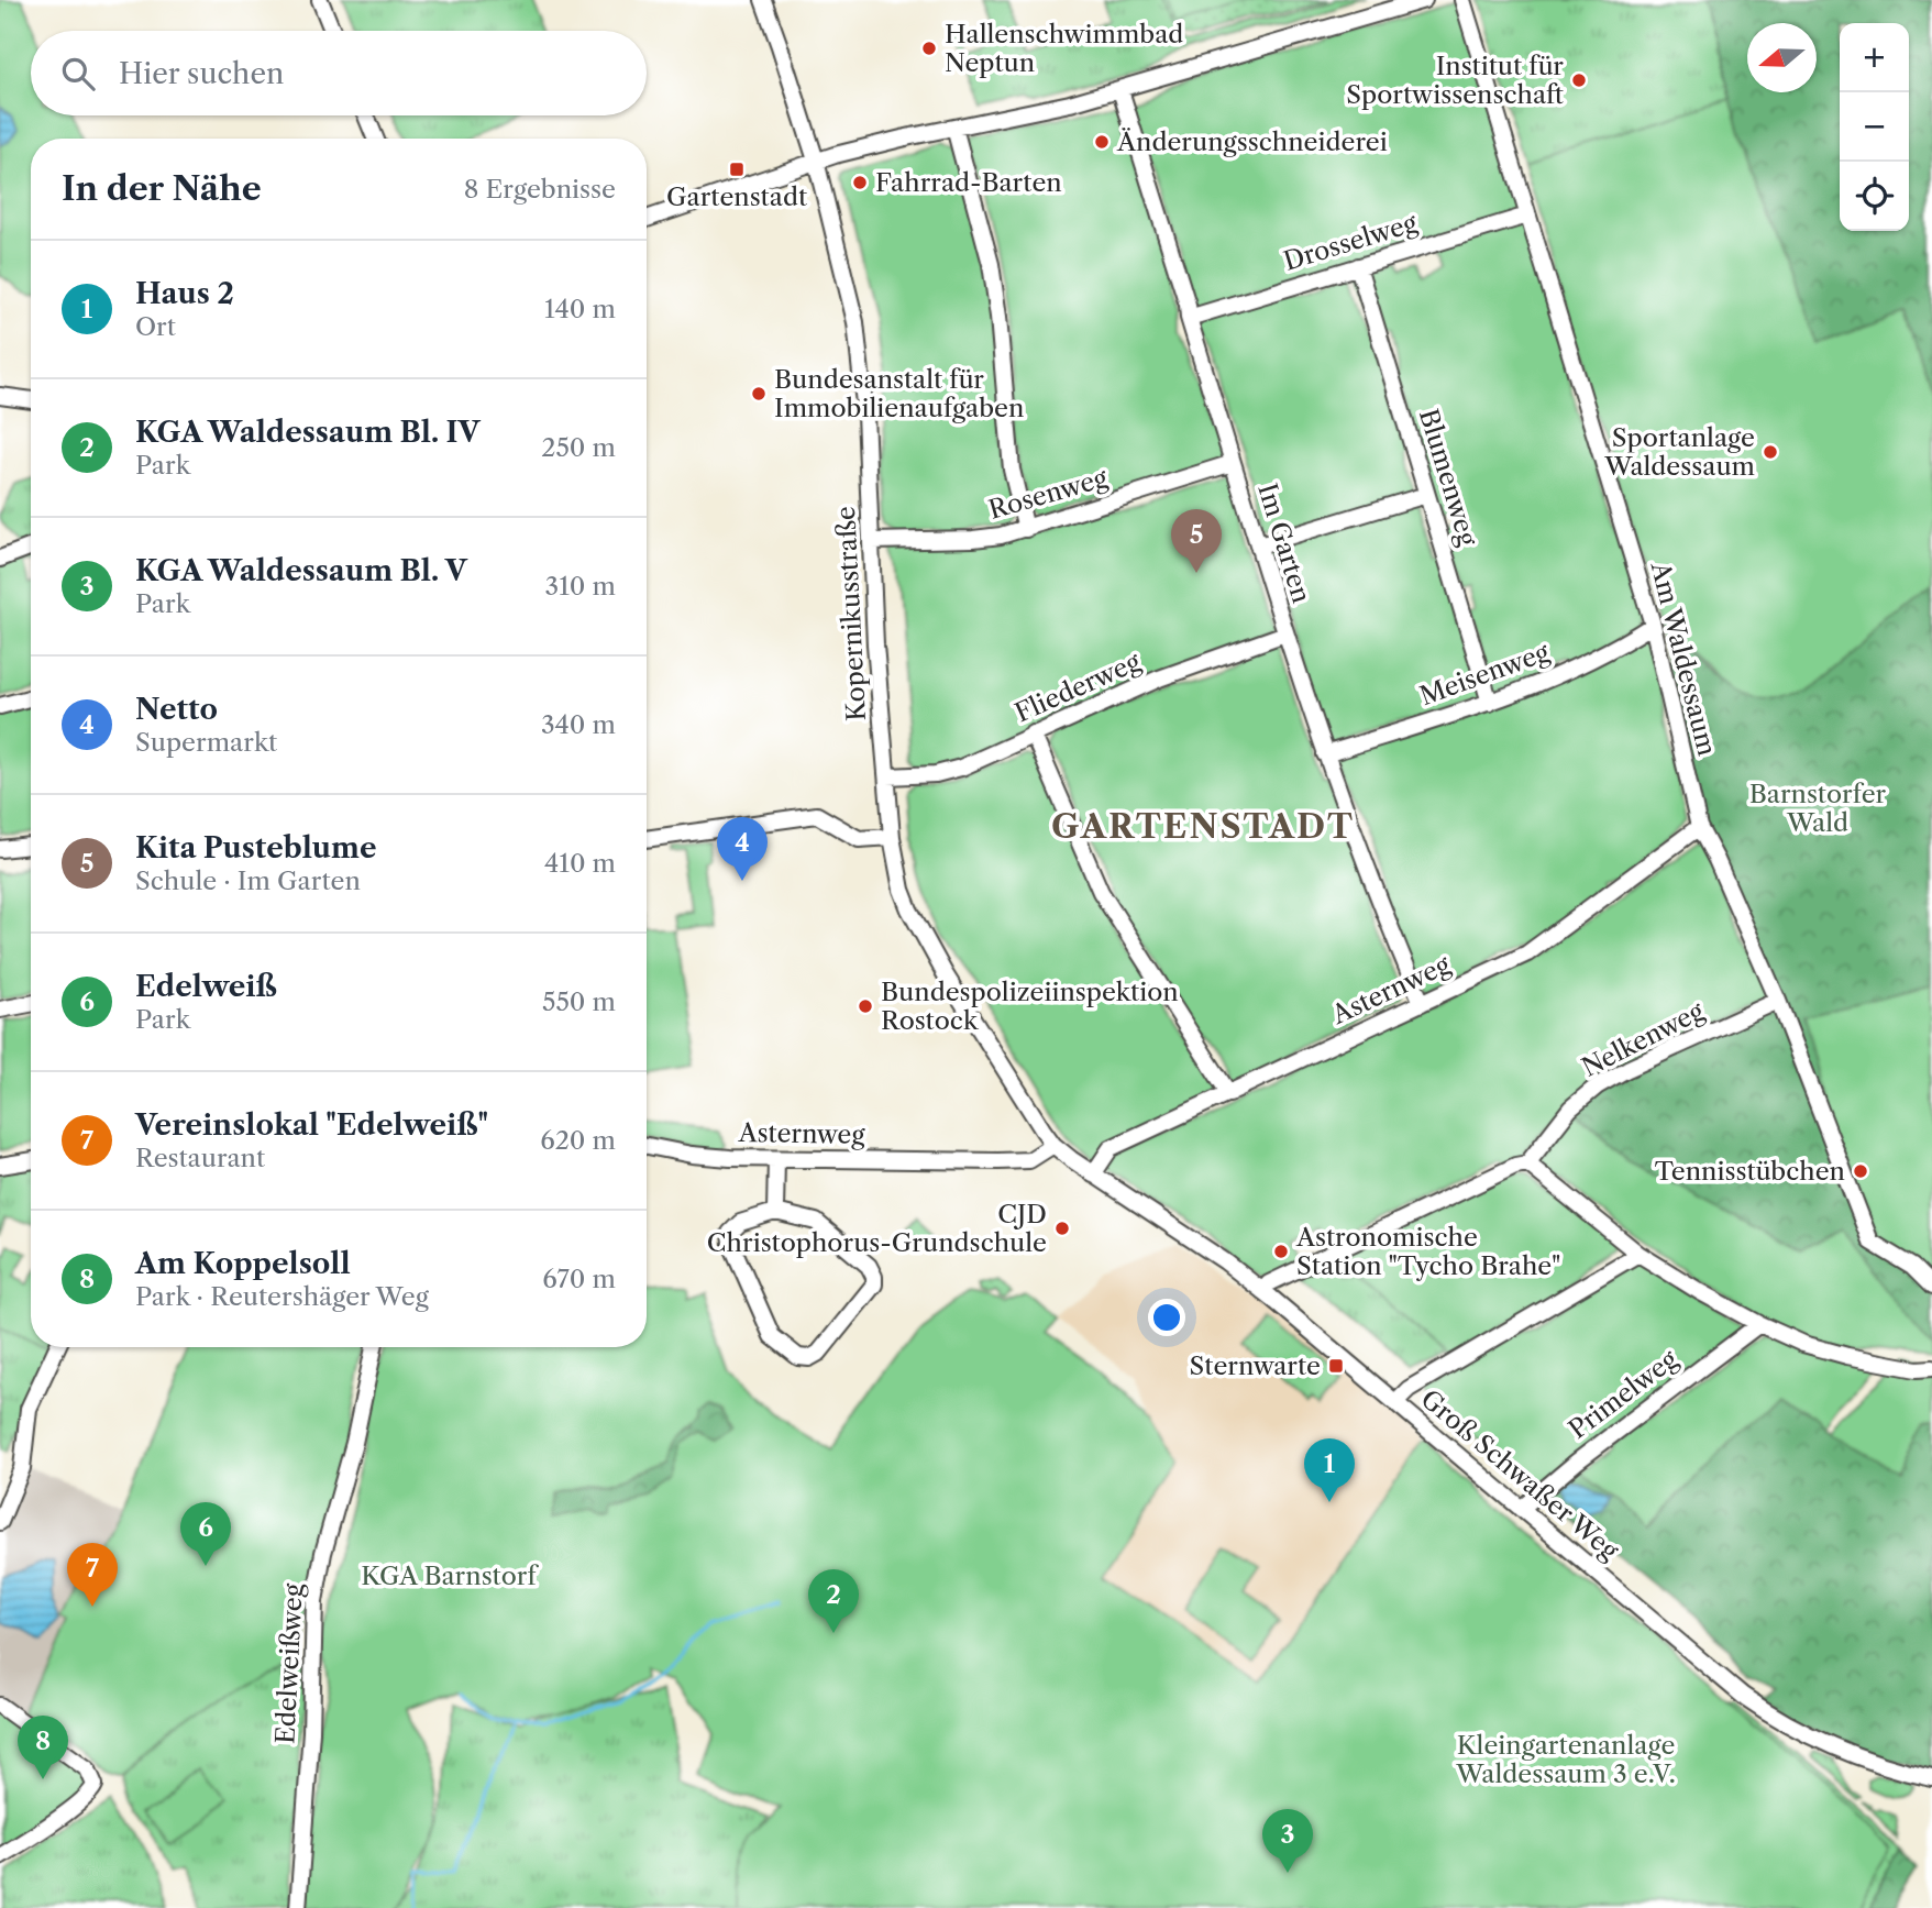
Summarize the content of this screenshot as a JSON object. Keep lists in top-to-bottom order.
{
  "streets": {
    "street": [
      "Drosselweg",
      "Blumenweg",
      "Rosenweg",
      "Im Garten",
      "Kopernikusstraße",
      "Am Waldessaum",
      "Meisenweg",
      "Fliederweg",
      "Asternweg",
      "Nelkenweg",
      "Primelweg",
      "Groß Schwaßer Weg",
      "Edelweißweg"
    ]
  },
  "crossings": [
    ["Drosselweg", "Blumenweg"],
    ["Drosselweg", "Im Garten"],
    ["Drosselweg", "Am Waldessaum"],
    ["Blumenweg", "Meisenweg"],
    ["Rosenweg", "Im Garten"],
    ["Rosenweg", "Kopernikusstraße"],
    ["Im Garten", "Meisenweg"],
    ["Im Garten", "Fliederweg"],
    ["Im Garten", "Asternweg"],
    ["Kopernikusstraße", "Fliederweg"],
    ["Kopernikusstraße", "Asternweg"],
    ["Kopernikusstraße", "Groß Schwaßer Weg"],
    ["Am Waldessaum", "Meisenweg"],
    ["Am Waldessaum", "Asternweg"],
    ["Am Waldessaum", "Nelkenweg"],
    ["Asternweg", "Groß Schwaßer Weg"],
    ["Nelkenweg", "Groß Schwaßer Weg"],
    ["Primelweg", "Groß Schwaßer Weg"]
  ],
  "districts": ["GARTENSTADT"],
  "parks": ["Barnstorfer Wald", "KGA Barnstorf", "Kleingartenanlage Waldessaum 3 e.V."],
  "places": {
    "other": [
      "Hallenschwimmbad Neptun",
      "Institut für Sportwissenschaft",
      "Änderungsschneiderei",
      "Fahrrad-Barten",
      "Bundesanstalt für Immobilienaufgaben",
      "Sportanlage Waldessaum",
      "Bundespolizeiinspektion Rostock",
      "Tennisstübchen",
      "CJD Christophorus-Grundschule",
      "Astronomische Station \"Tycho Brahe\""
    ],
    "transit": ["Gartenstadt", "Sternwarte"]
  },
  "north": "left",
  "page": {
    "map_buttons": ["+", "−"],
    "search": "Hier suchen",
    "heading": ["In der Nähe", "8 Ergebnisse"],
    "list": [
      {
        "mark": "1",
        "name": "Haus 2",
        "note": "Ort",
        "value": "140 m"
      },
      {
        "mark": "2",
        "name": "KGA Waldessaum Bl. IV",
        "note": "Park",
        "value": "250 m"
      },
      {
        "mark": "3",
        "name": "KGA Waldessaum Bl. V",
        "note": "Park",
        "value": "310 m"
      },
      {
        "mark": "4",
        "name": "Netto",
        "note": "Supermarkt",
        "value": "340 m"
      },
      {
        "mark": "5",
        "name": "Kita Pusteblume",
        "note": "Schule · Im Garten",
        "value": "410 m"
      },
      {
        "mark": "6",
        "name": "Edelweiß",
        "note": "Park",
        "value": "550 m"
      },
      {
        "mark": "7",
        "name": "Vereinslokal \"Edelweiß\"",
        "note": "Restaurant",
        "value": "620 m"
      },
      {
        "mark": "8",
        "name": "Am Koppelsoll",
        "note": "Park · Reutershäger Weg",
        "value": "670 m"
      }
    ],
    "pins": [
      "5",
      "4",
      "1",
      "6",
      "7",
      "2",
      "8",
      "3"
    ]
  }
}
